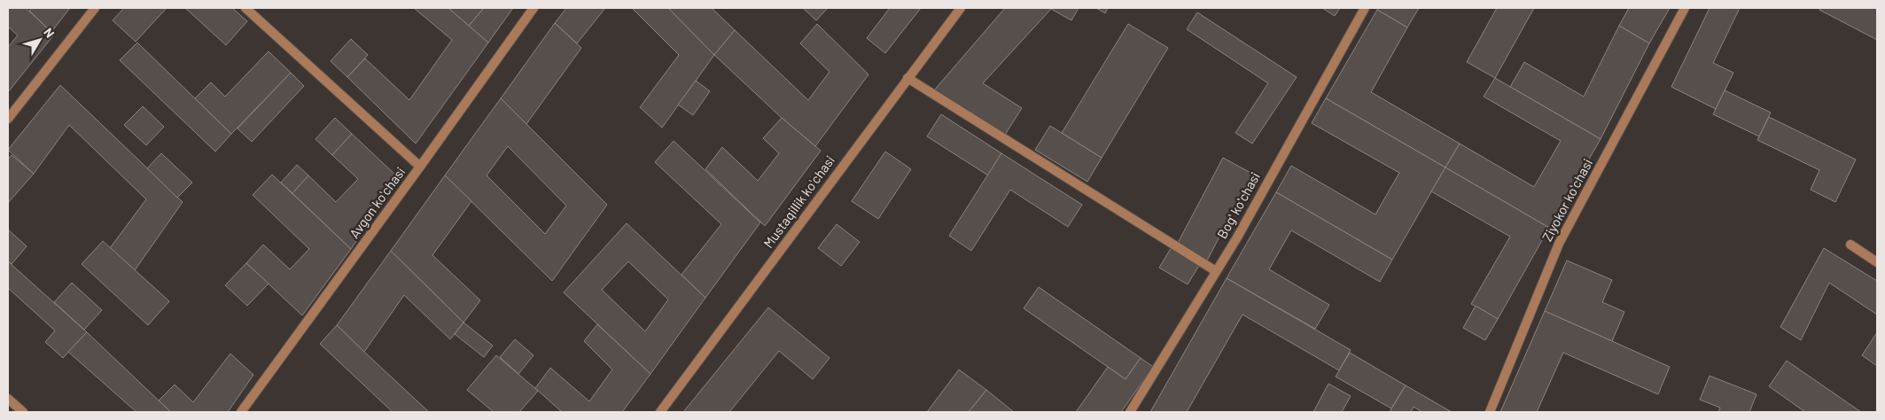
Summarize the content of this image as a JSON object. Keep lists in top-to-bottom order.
{
  "streets": {
    "street": [
      "Ziyokor koʻchasi",
      "Mustaqillik koʻchasi",
      "Avgon koʻchasi",
      "Bogʻ koʻchasi"
    ]
  },
  "north": "top right"
}
